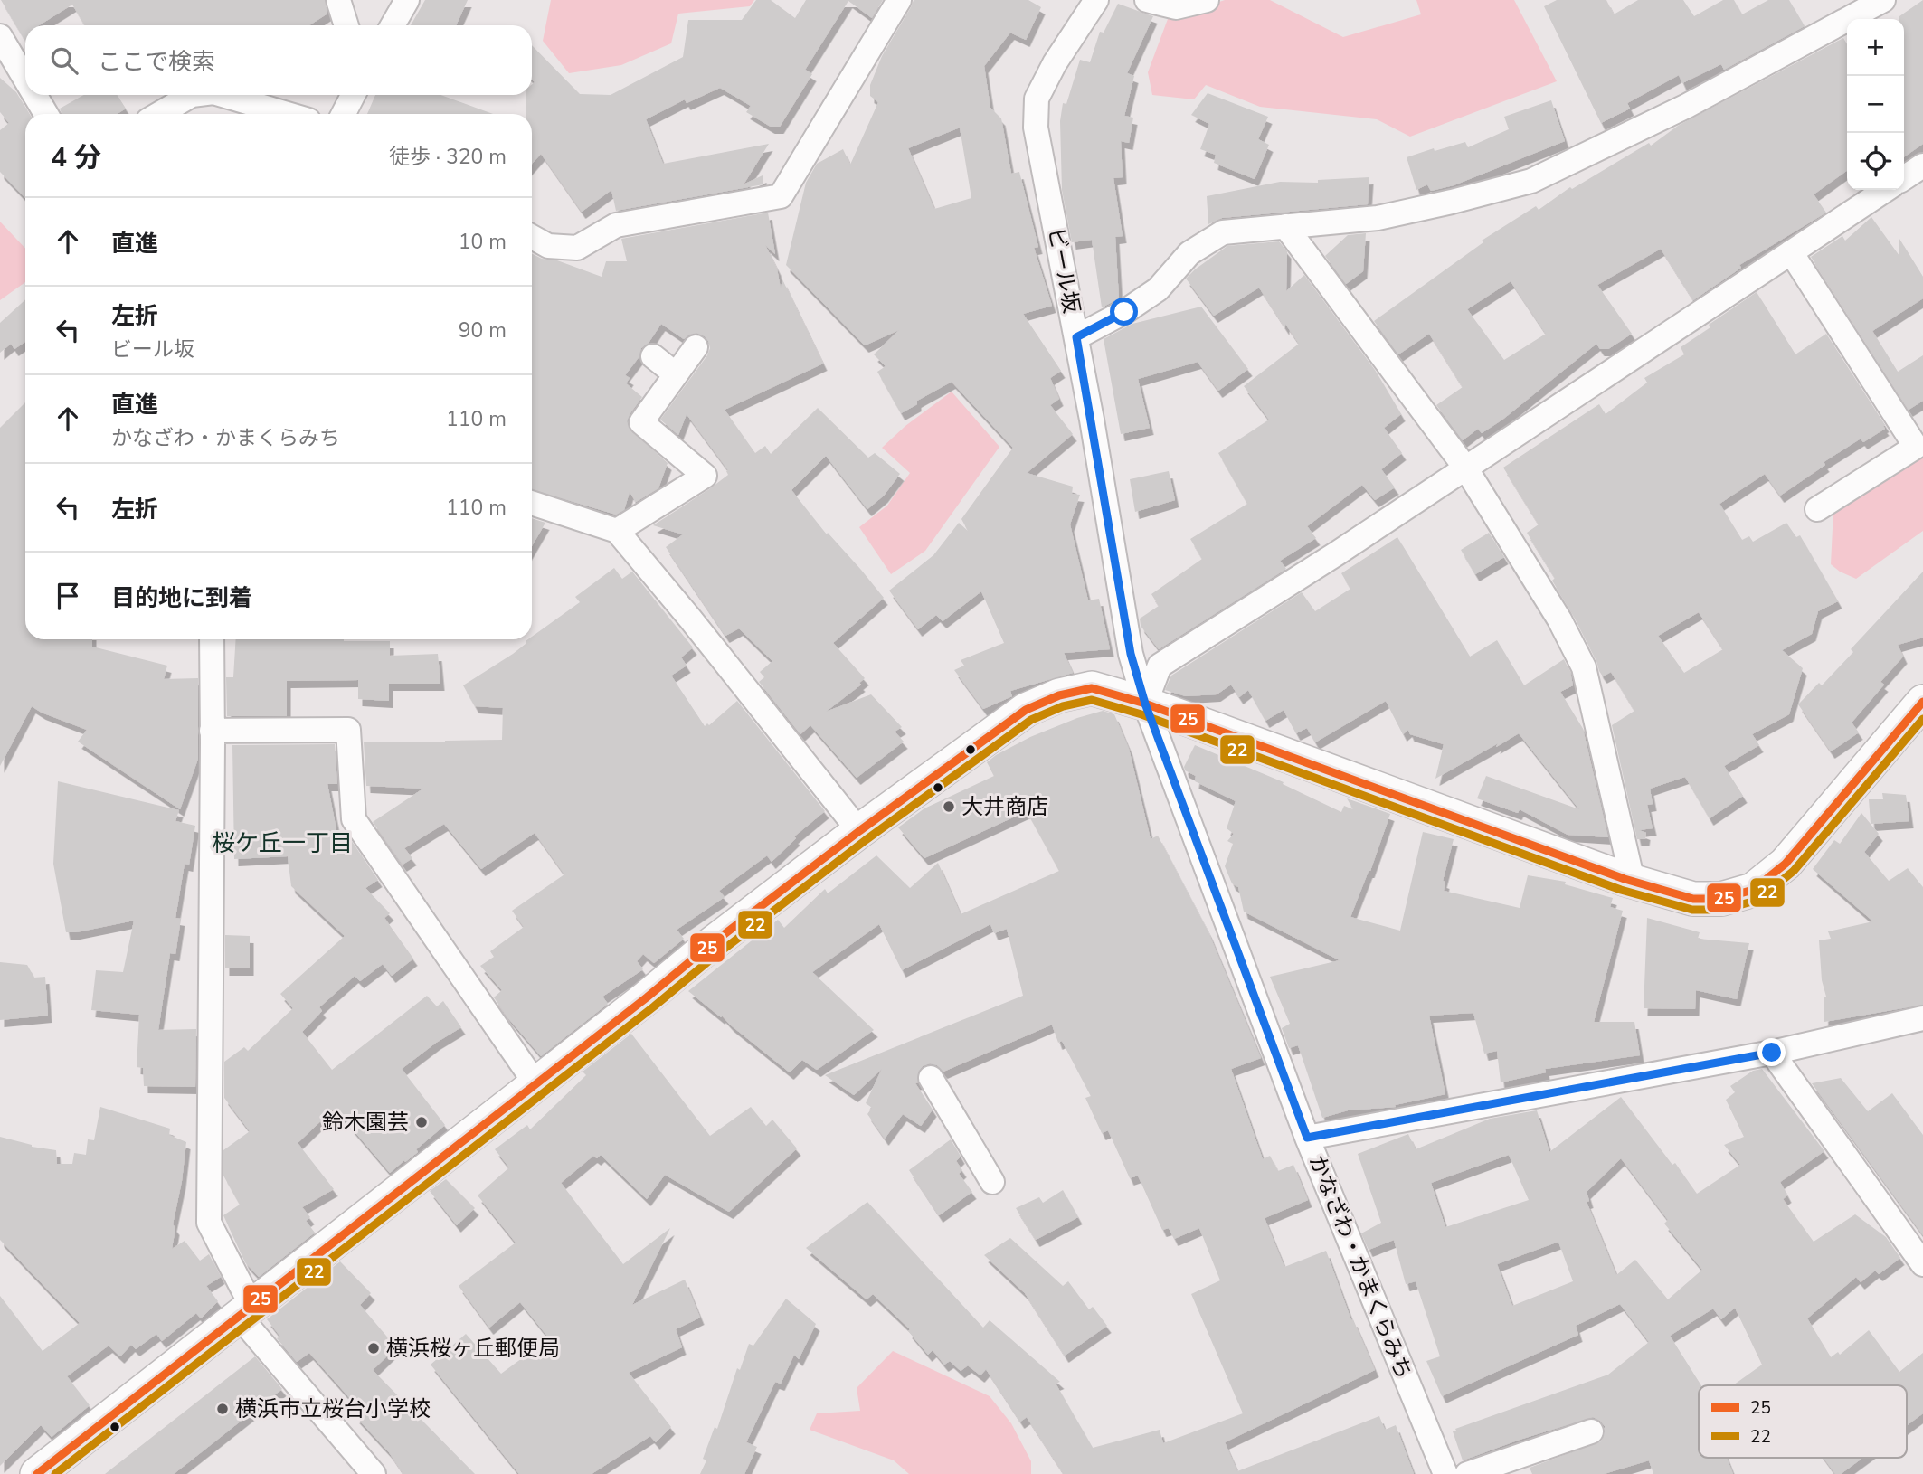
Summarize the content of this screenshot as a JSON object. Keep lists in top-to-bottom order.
{
  "streets": {
    "street": ["ビール坂", "かなざわ・かまくらみち"]
  },
  "crossings": [
    ["ビール坂", "かなざわ・かまくらみち"]
  ],
  "districts": ["桜ケ丘一丁目"],
  "places": [
    "大井商店",
    "鈴木園芸",
    "横浜桜ヶ丘郵便局",
    "横浜市立桜台小学校"
  ],
  "lines": ["transit line 25", "transit line 22"],
  "legend": ["25", "22"],
  "page": {
    "map_buttons": ["+", "−"],
    "search": "ここで検索",
    "heading": ["4 分", "徒歩 · 320 m"],
    "list": [
      ["直進", "10 m"],
      ["左折", "ビール坂", "90 m"],
      ["直進", "かなざわ・かまくらみち", "110 m"],
      ["左折", "110 m"],
      "目的地に到着"
    ]
  }
}
